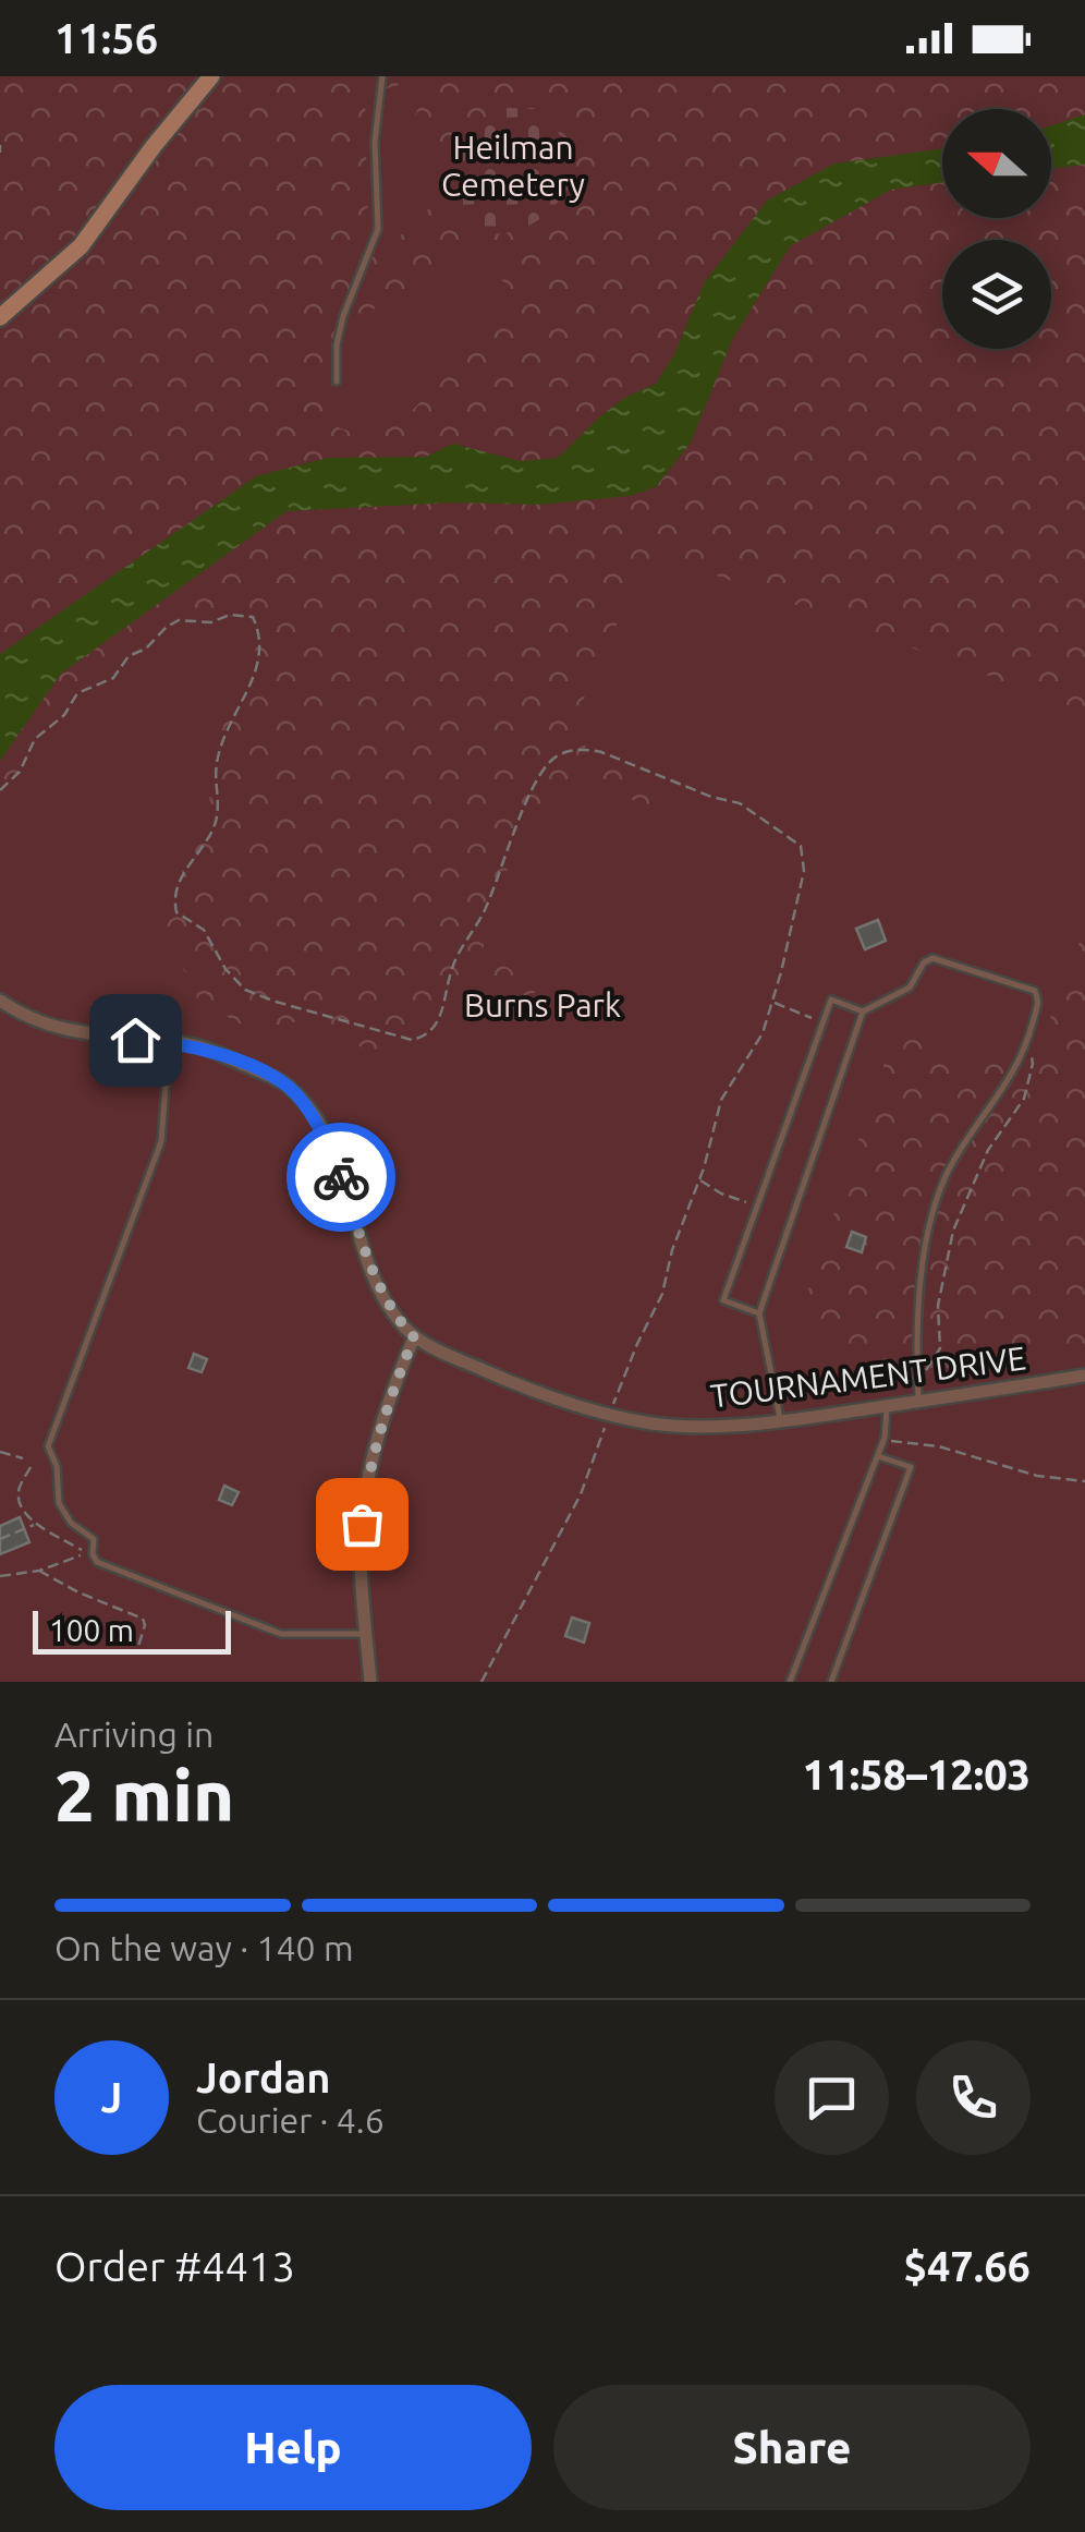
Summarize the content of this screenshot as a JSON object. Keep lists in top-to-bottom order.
{
  "streets": {
    "street": ["TOURNAMENT DRIVE"]
  },
  "parks": ["Heilman Cemetery", "Burns Park"],
  "scale_bar": "100 m",
  "north": "left",
  "page": {
    "status": "11:56",
    "scale": "100 m",
    "heading": ["2 min", "Arriving in", "11:58–12:03"],
    "panel": [
      "Jordan",
      "Courier · 4.6",
      "Order #4413",
      "$47.66"
    ],
    "bar": "On the way · 140 m",
    "round": "J",
    "buttons": ["Help", "Share"]
  }
}
